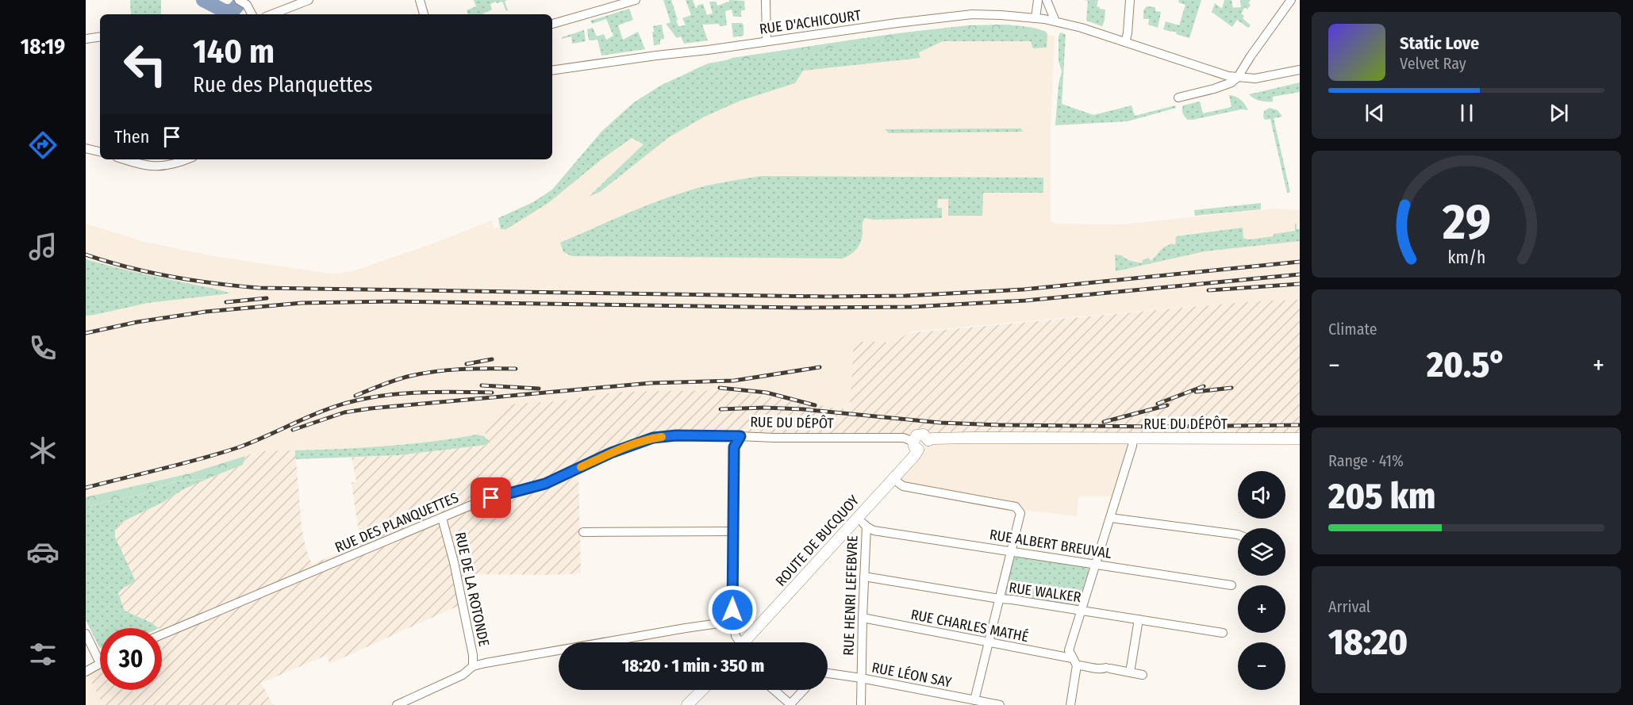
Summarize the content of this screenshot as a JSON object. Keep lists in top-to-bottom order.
{
  "streets": {
    "main road": ["RUE DU DÉPÔT", "ROUTE DE BUCQUOY"],
    "street": [
      "RUE D'ACHICOURT",
      "RUE DES PLANQUETTES",
      "RUE ALBERT BREUVAL",
      "RUE DE LA ROTONDE",
      "RUE WALKER",
      "RUE HENRI LEFEBVRE",
      "RUE CHARLES MATHÉ",
      "RUE LÉON SAY"
    ]
  },
  "crossings": [
    ["RUE DU DÉPÔT", "RUE DES PLANQUETTES"],
    ["RUE DU DÉPÔT", "ROUTE DE BUCQUOY"],
    ["RUE DES PLANQUETTES", "RUE DE LA ROTONDE"],
    ["ROUTE DE BUCQUOY", "RUE HENRI LEFEBVRE"],
    ["RUE ALBERT BREUVAL", "RUE HENRI LEFEBVRE"],
    ["RUE WALKER", "RUE HENRI LEFEBVRE"],
    ["RUE HENRI LEFEBVRE", "RUE CHARLES MATHÉ"],
    ["RUE HENRI LEFEBVRE", "RUE LÉON SAY"]
  ],
  "page": {
    "tabs": "18:19",
    "turn": ["140 m", "Rue des Planquettes"],
    "song": ["Static Love", "Velvet Ray"],
    "then": "Then",
    "tile": [
      "Climate",
      ["Range · 41%", "205 km"],
      ["Arrival", "18:20"]
    ],
    "heat": ["−", "20.5°", "+"],
    "map_buttons": ["+", "−"],
    "limit": "30",
    "trip": "18:20 · 1 min · 350 m",
    "gauge": ["29", "km/h"]
  }
}
